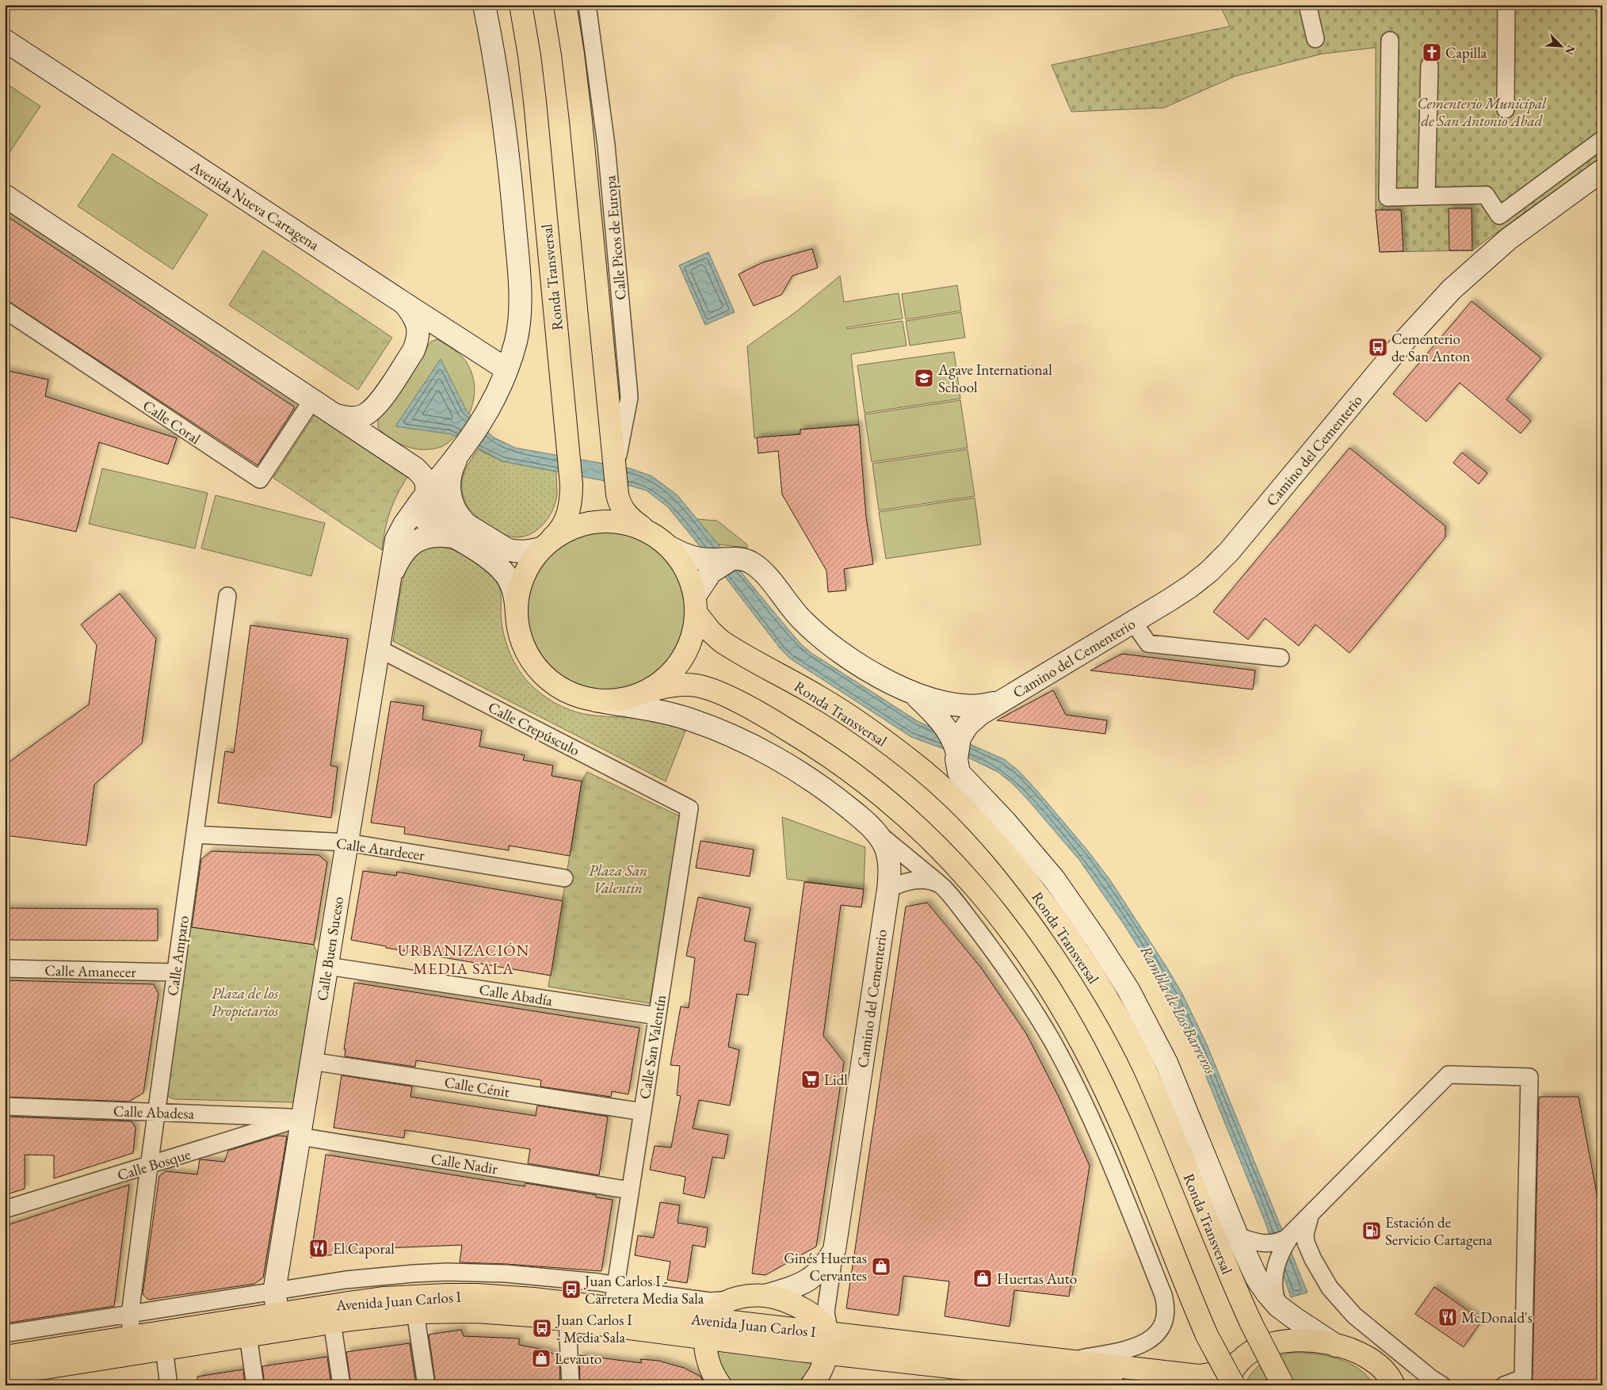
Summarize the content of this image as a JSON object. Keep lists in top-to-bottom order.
{
  "streets": {
    "main road": [
      "Avenida Nueva Cartagena",
      "Ronda Transversal",
      "Camino del Cementerio",
      "Calle Buen Suceso",
      "Avenida Juan Carlos I"
    ],
    "street": [
      "Calle Picos de Europa",
      "Calle Coral",
      "Calle Crepúsculo",
      "Calle Atardecer",
      "Calle Amparo",
      "Calle Amanecer",
      "Calle Abadía",
      "Calle San Valentín",
      "Calle Cénit",
      "Calle Abadesa",
      "Calle Nadir",
      "Calle Bosque"
    ]
  },
  "crossings": [
    ["Ronda Transversal", "Camino del Cementerio"],
    ["Camino del Cementerio", "Avenida Juan Carlos I"],
    ["Calle Crepúsculo", "Calle Buen Suceso"],
    ["Calle Crepúsculo", "Calle San Valentín"],
    ["Calle Atardecer", "Calle Buen Suceso"],
    ["Calle Atardecer", "Calle Amparo"],
    ["Calle Buen Suceso", "Calle Abadía"],
    ["Calle Buen Suceso", "Calle Cénit"],
    ["Calle Buen Suceso", "Calle Abadesa"],
    ["Calle Buen Suceso", "Calle Nadir"],
    ["Calle Buen Suceso", "Calle Bosque"],
    ["Calle Buen Suceso", "Avenida Juan Carlos I"],
    ["Calle Amparo", "Calle Amanecer"],
    ["Calle Amparo", "Calle Abadesa"],
    ["Calle Amparo", "Calle Bosque"],
    ["Calle Amparo", "Avenida Juan Carlos I"],
    ["Calle Abadía", "Calle San Valentín"],
    ["Calle San Valentín", "Calle Cénit"],
    ["Calle San Valentín", "Calle Nadir"],
    ["Calle San Valentín", "Avenida Juan Carlos I"],
    ["Calle Abadesa", "Calle Nadir"],
    ["Calle Abadesa", "Calle Bosque"],
    ["Calle Nadir", "Calle Bosque"]
  ],
  "districts": ["URBANIZACIÓN MEDIA SALA"],
  "water": ["Rambla de Los Barreros"],
  "parks": ["Cementerio Municipal de San Antonio Abad", "Plaza San Valentín", "Plaza de los Propietarios"],
  "places": {
    "church": ["Capilla"],
    "bus stop": ["Cementerio de San Anton", "Juan Carlos I - Carretera Media Sala", "Juan Carlos I - Media Sala"],
    "school or university": ["Agave International School"],
    "supermarket": ["Lidl"],
    "fuel station": ["Estación de Servicio Cartagena"],
    "restaurant": ["El Caporal", "McDonald's"],
    "shop": ["Ginés Huertas Cervantes", "Huertas Auto", "Levauto"]
  },
  "north": "bottom right"
}
